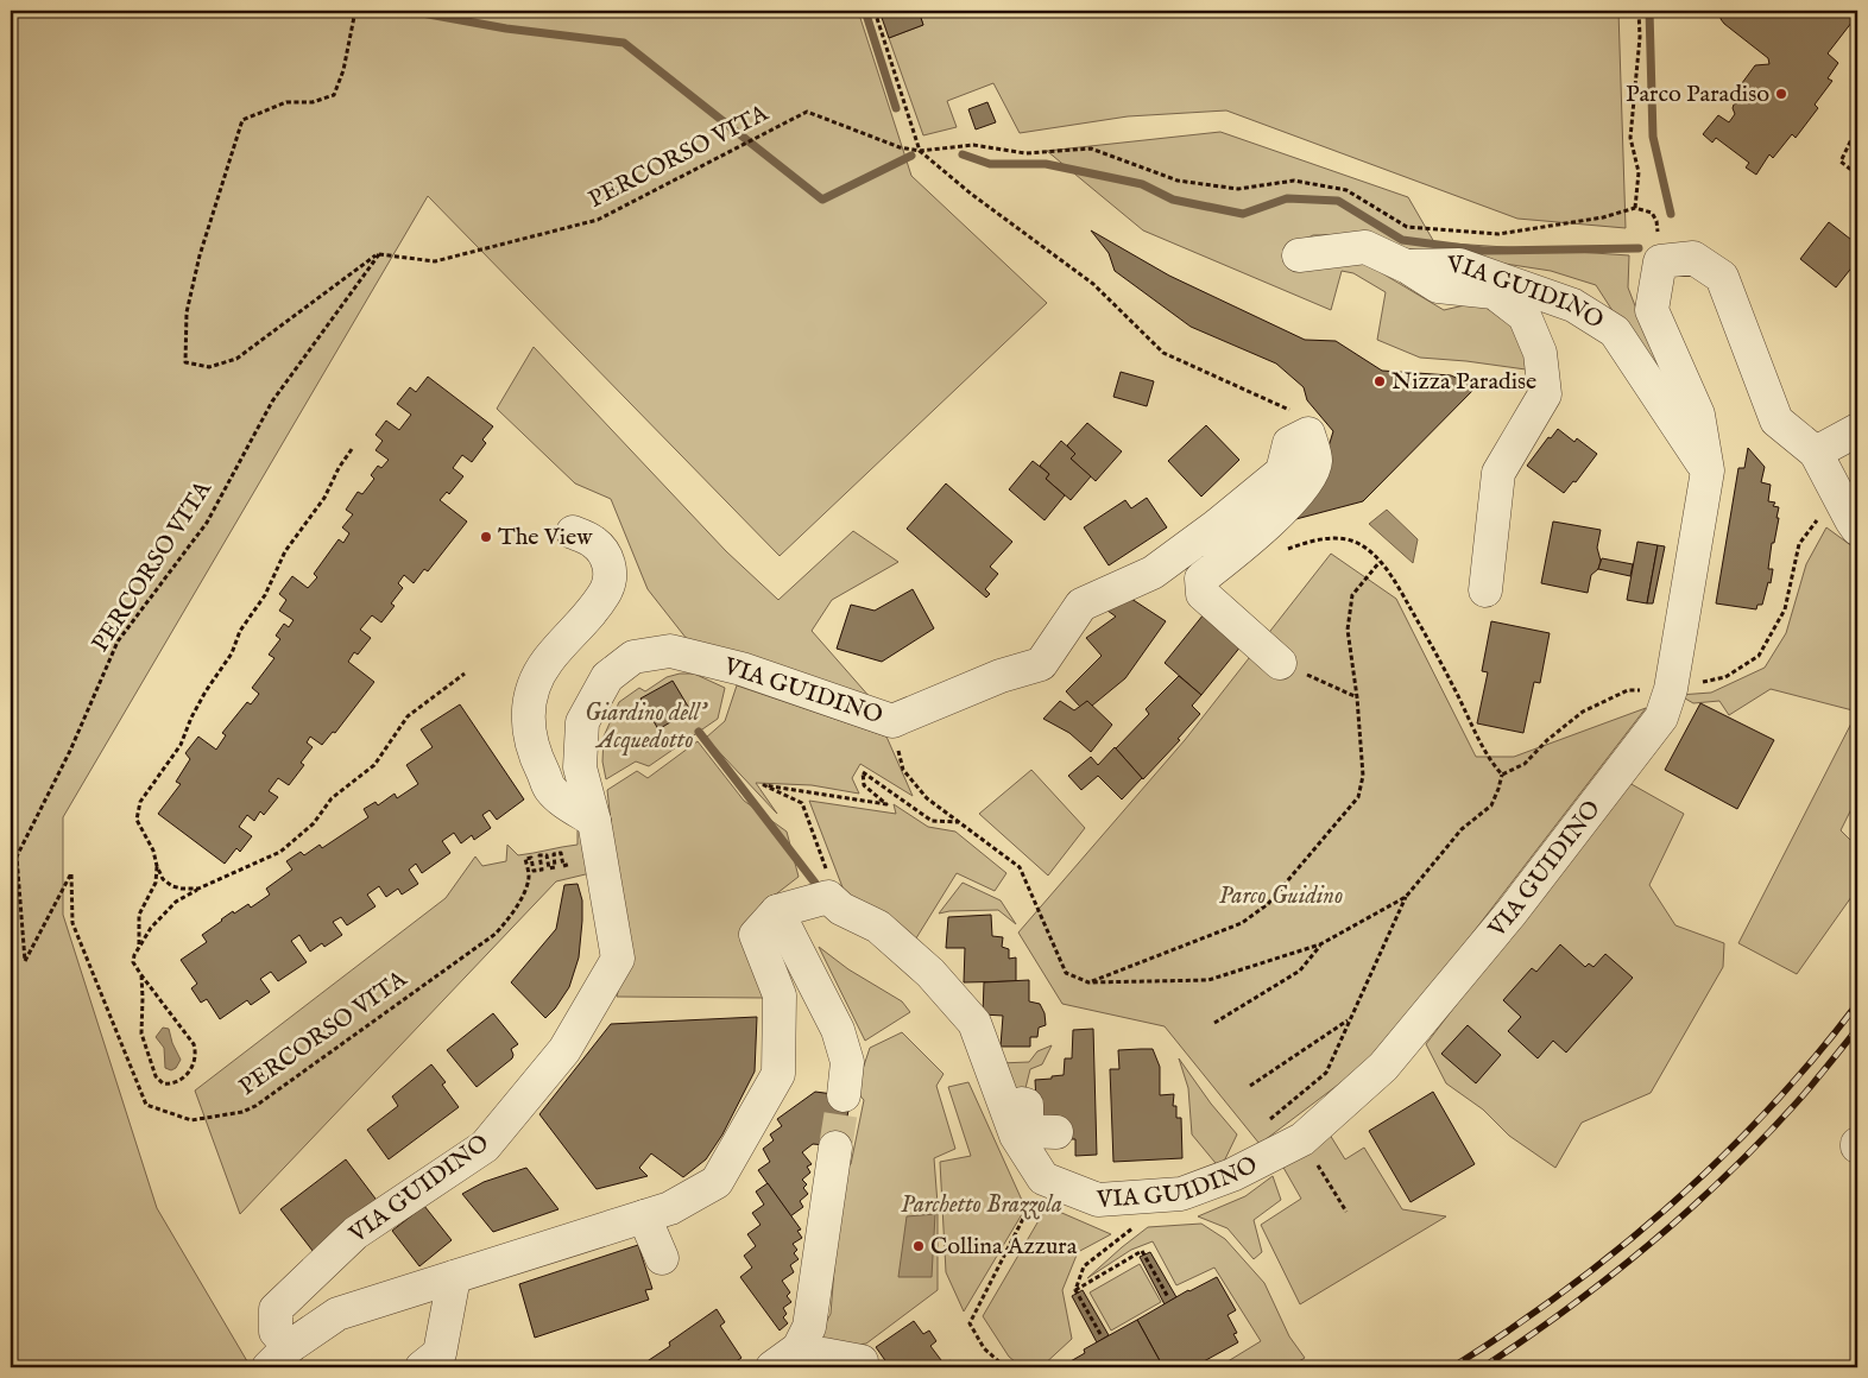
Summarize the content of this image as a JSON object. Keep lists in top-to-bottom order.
{
  "streets": {
    "street": ["VIA GUIDINO"],
    "path": ["PERCORSO VITA"]
  },
  "parks": ["Giardino dell' Acquedotto", "Parco Guidino", "Parchetto Brazzola"],
  "places": [
    "Parco Paradiso",
    "Nizza Paradise",
    "The View",
    "Collina Azzura"
  ]
}
